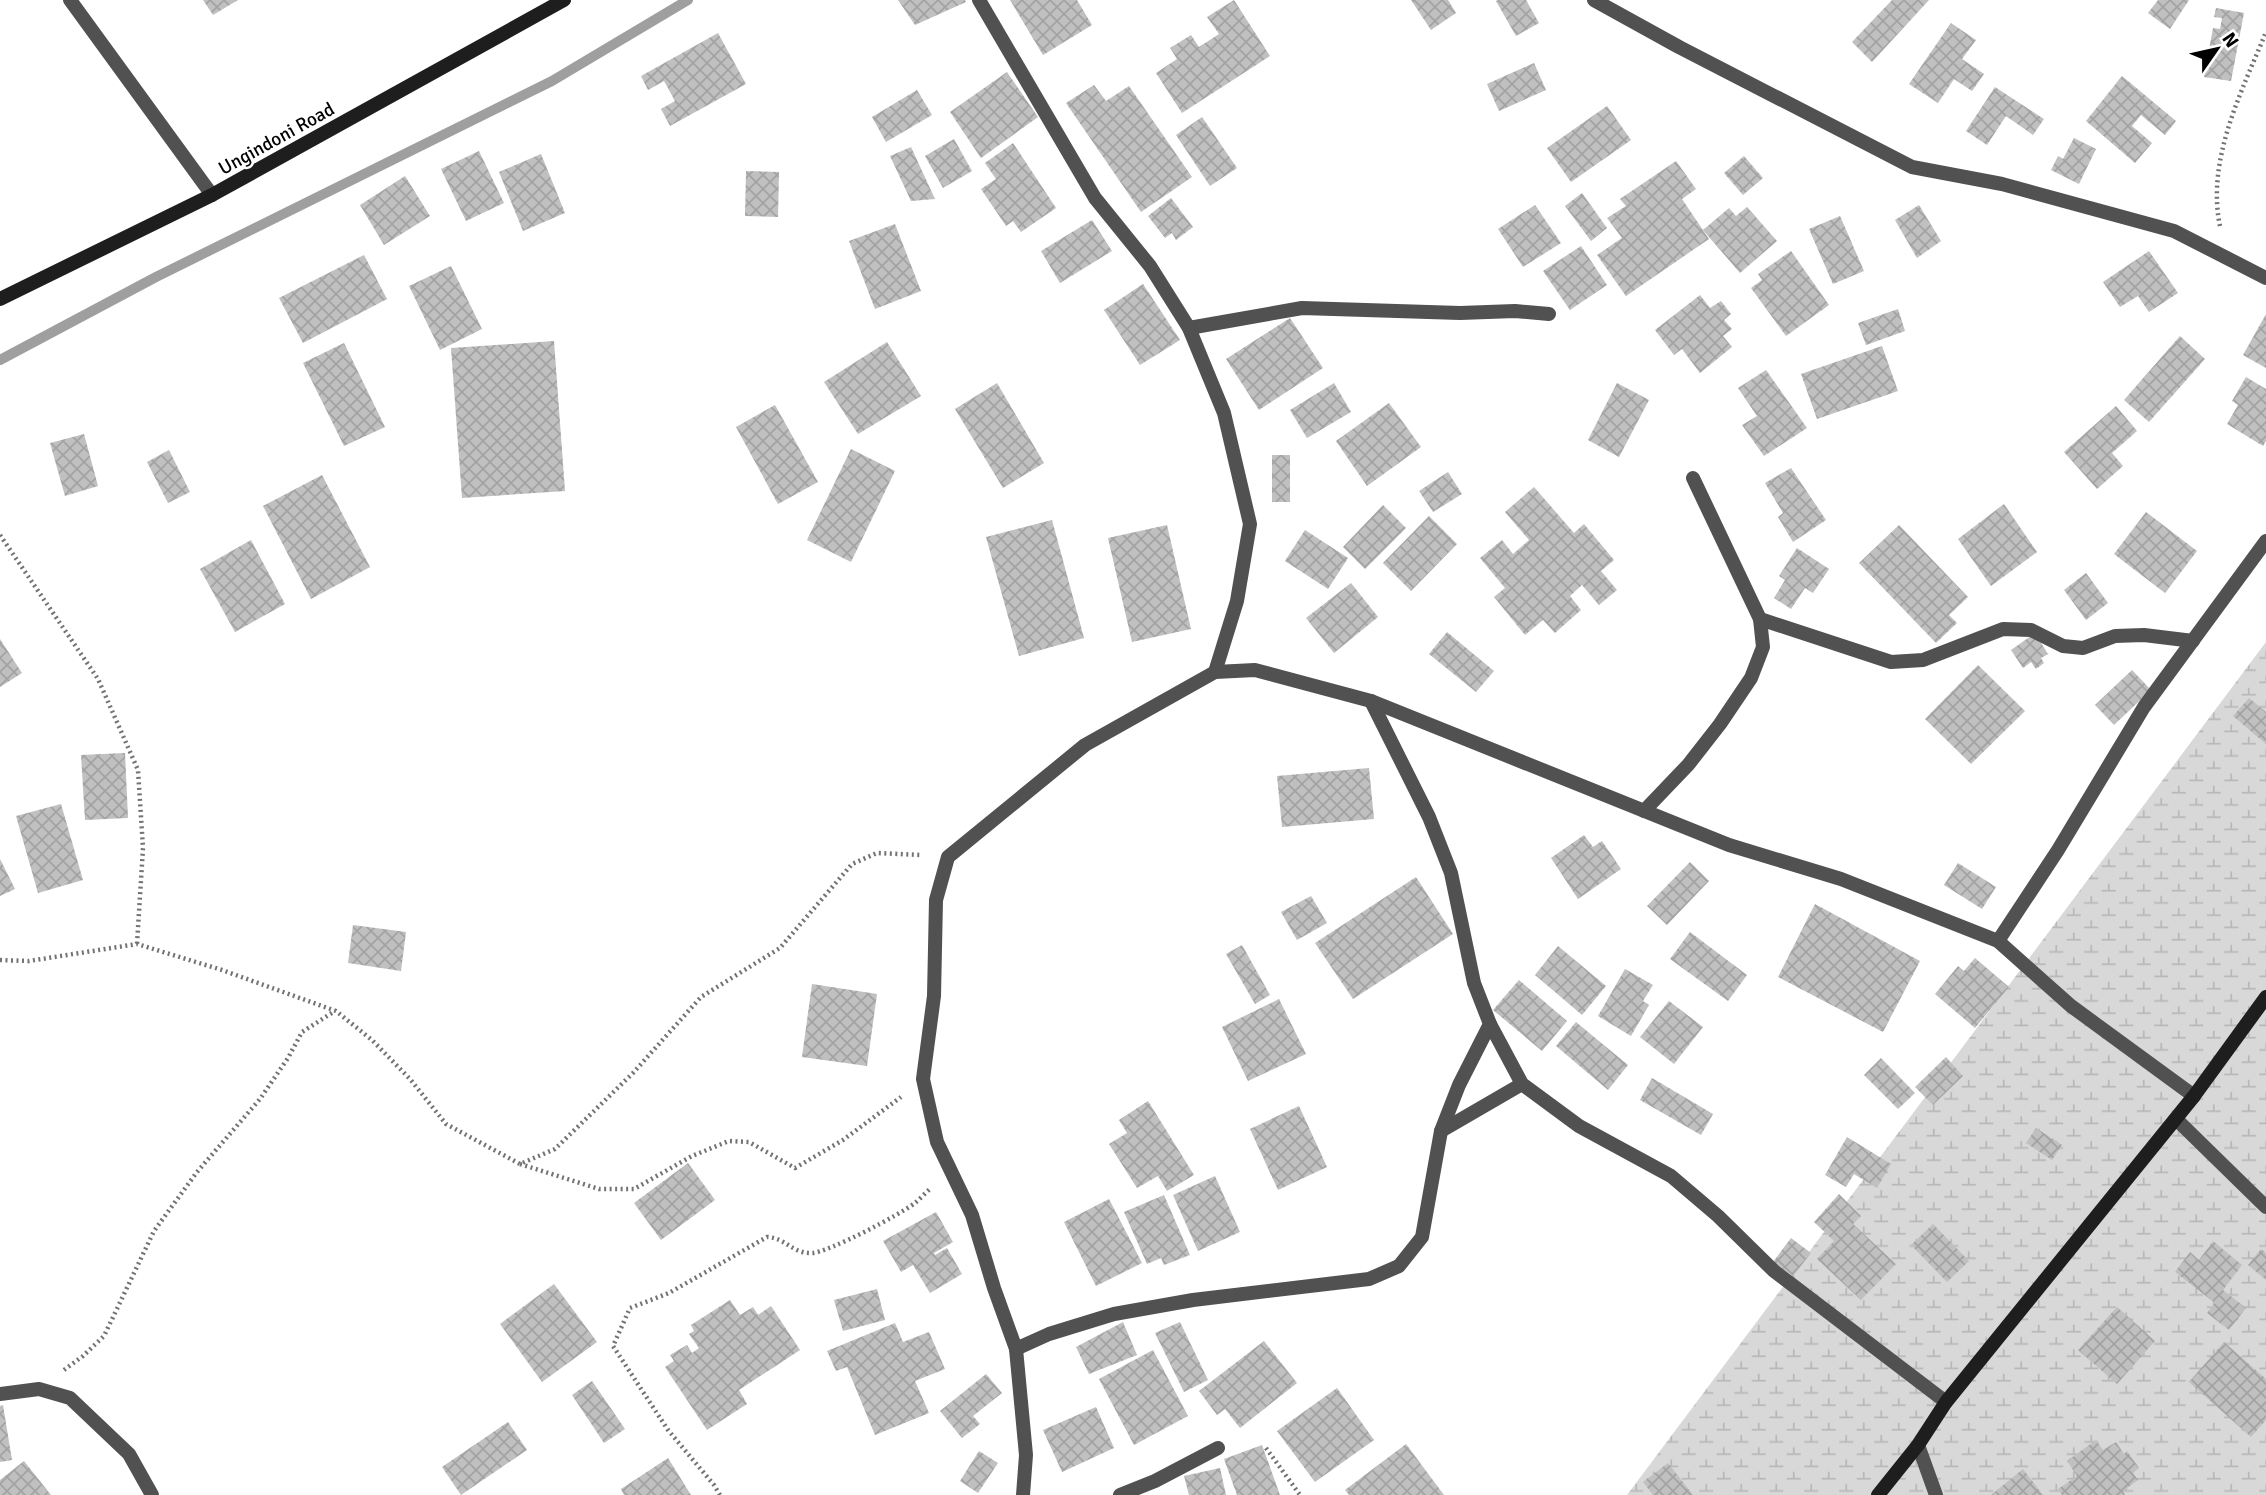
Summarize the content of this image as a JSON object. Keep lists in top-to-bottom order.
{
  "streets": {
    "main road": ["Ungindoni Road"]
  },
  "north": "top right"
}
